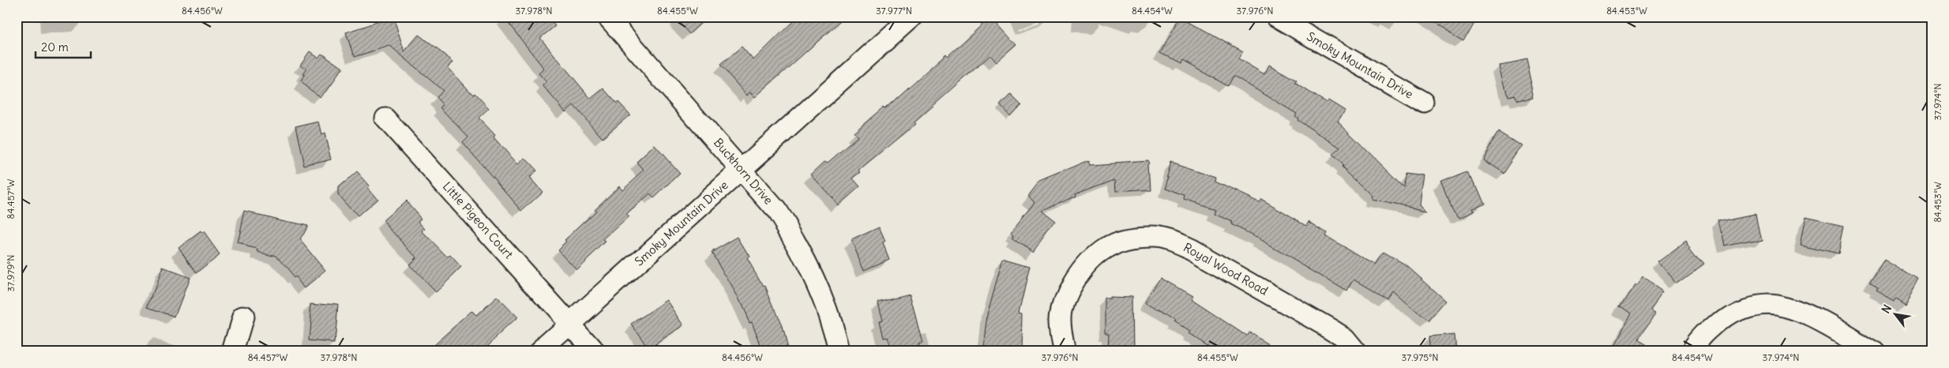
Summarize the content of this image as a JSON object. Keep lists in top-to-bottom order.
{
  "streets": {
    "street": [
      "Smoky Mountain Drive",
      "Buckhorn Drive",
      "Little Pigeon Court",
      "Royal Wood Road"
    ]
  },
  "crossings": [
    ["Smoky Mountain Drive", "Buckhorn Drive"],
    ["Smoky Mountain Drive", "Little Pigeon Court"]
  ],
  "scale_bar": "20 m",
  "north": "top left",
  "coordinates": [
    "84.456°W",
    "37.978°N",
    "84.455°W",
    "37.977°N",
    "84.454°W",
    "37.976°N",
    "84.453°W",
    "37.974°N",
    "84.457°W",
    "37.979°N",
    "37.975°N"
  ]
}
